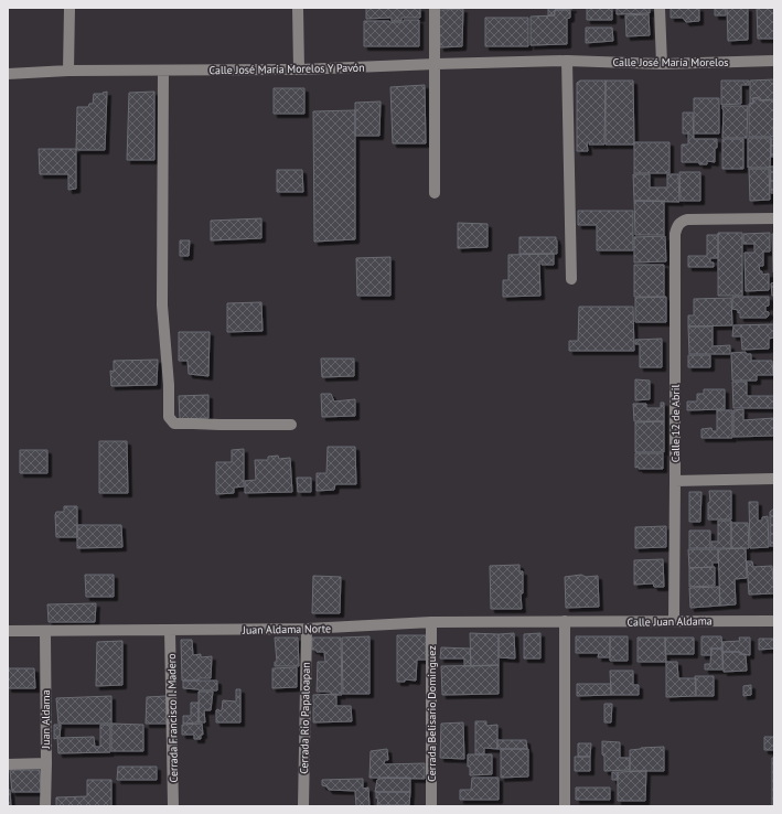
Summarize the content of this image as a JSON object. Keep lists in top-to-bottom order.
{
  "streets": {
    "street": [
      "Calle José María Morelos",
      "Calle José María Morelos Y Pavón",
      "Calle 12 de Abril",
      "Calle Juan Aldama",
      "Juan Aldama Norte",
      "Cerrada Belisario Dominguez",
      "Cerrada Francisco I. Madero",
      "Cerrada Rio Papaloapan",
      "Juan Aldama"
    ]
  },
  "crossings": [
    ["Calle José María Morelos", "Calle José María Morelos Y Pavón"],
    ["Calle 12 de Abril", "Calle Juan Aldama"],
    ["Calle Juan Aldama", "Juan Aldama Norte"],
    ["Juan Aldama Norte", "Cerrada Belisario Dominguez"],
    ["Juan Aldama Norte", "Cerrada Francisco I. Madero"],
    ["Juan Aldama Norte", "Cerrada Rio Papaloapan"],
    ["Juan Aldama Norte", "Juan Aldama"]
  ]
}
